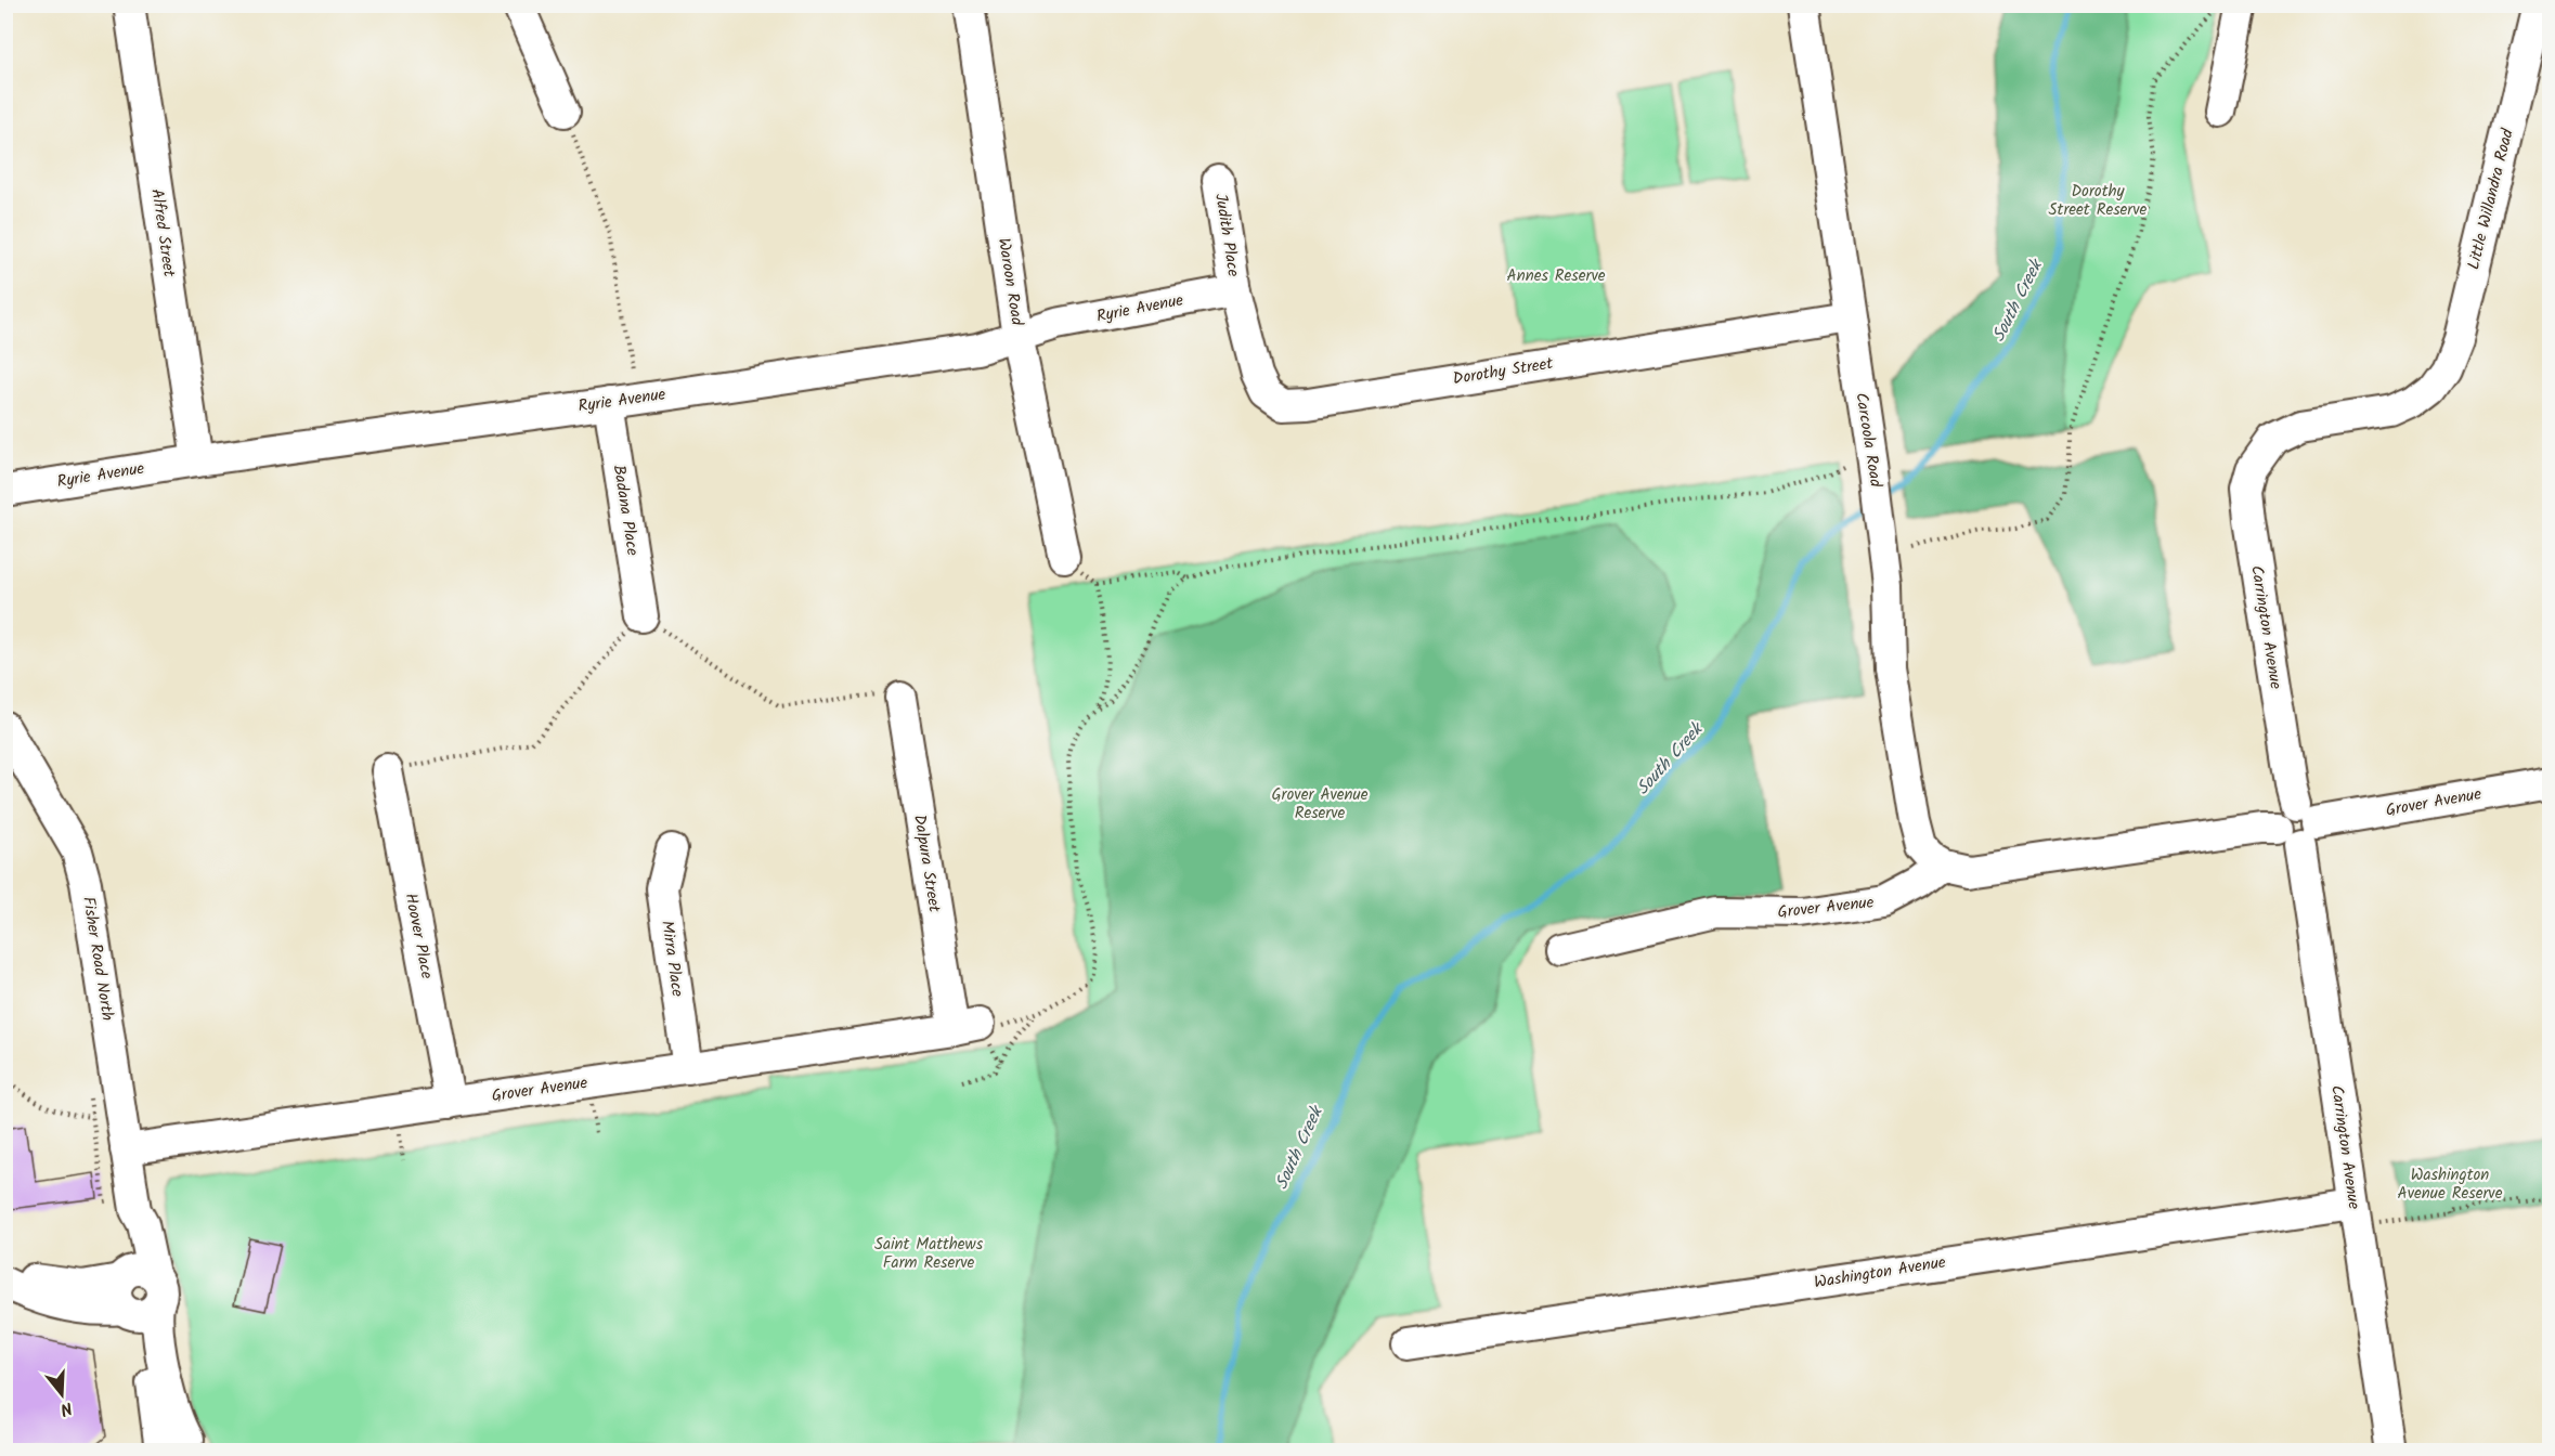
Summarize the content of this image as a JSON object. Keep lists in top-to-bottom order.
{
  "streets": {
    "street": [
      "Little Willandra Road",
      "Alfred Street",
      "Judith Place",
      "Waroon Road",
      "Ryrie Avenue",
      "Dorothy Street",
      "Carcoola Road",
      "Badana Place",
      "Carrington Avenue",
      "Grover Avenue",
      "Dalpura Street",
      "Hoover Place",
      "Fisher Road North",
      "Mirra Place",
      "Washington Avenue"
    ]
  },
  "crossings": [
    ["Little Willandra Road", "Carrington Avenue"],
    ["Alfred Street", "Ryrie Avenue"],
    ["Judith Place", "Ryrie Avenue"],
    ["Judith Place", "Dorothy Street"],
    ["Waroon Road", "Ryrie Avenue"],
    ["Ryrie Avenue", "Dorothy Street"],
    ["Ryrie Avenue", "Badana Place"],
    ["Dorothy Street", "Carcoola Road"],
    ["Carcoola Road", "Grover Avenue"],
    ["Carrington Avenue", "Grover Avenue"],
    ["Carrington Avenue", "Washington Avenue"],
    ["Grover Avenue", "Dalpura Street"],
    ["Grover Avenue", "Hoover Place"],
    ["Grover Avenue", "Fisher Road North"],
    ["Grover Avenue", "Mirra Place"]
  ],
  "water": ["South Creek"],
  "parks": [
    "Dorothy Street Reserve",
    "Annes Reserve",
    "Grover Avenue Reserve",
    "Washington Avenue Reserve",
    "Saint Matthews Farm Reserve"
  ],
  "north": "bottom"
}
